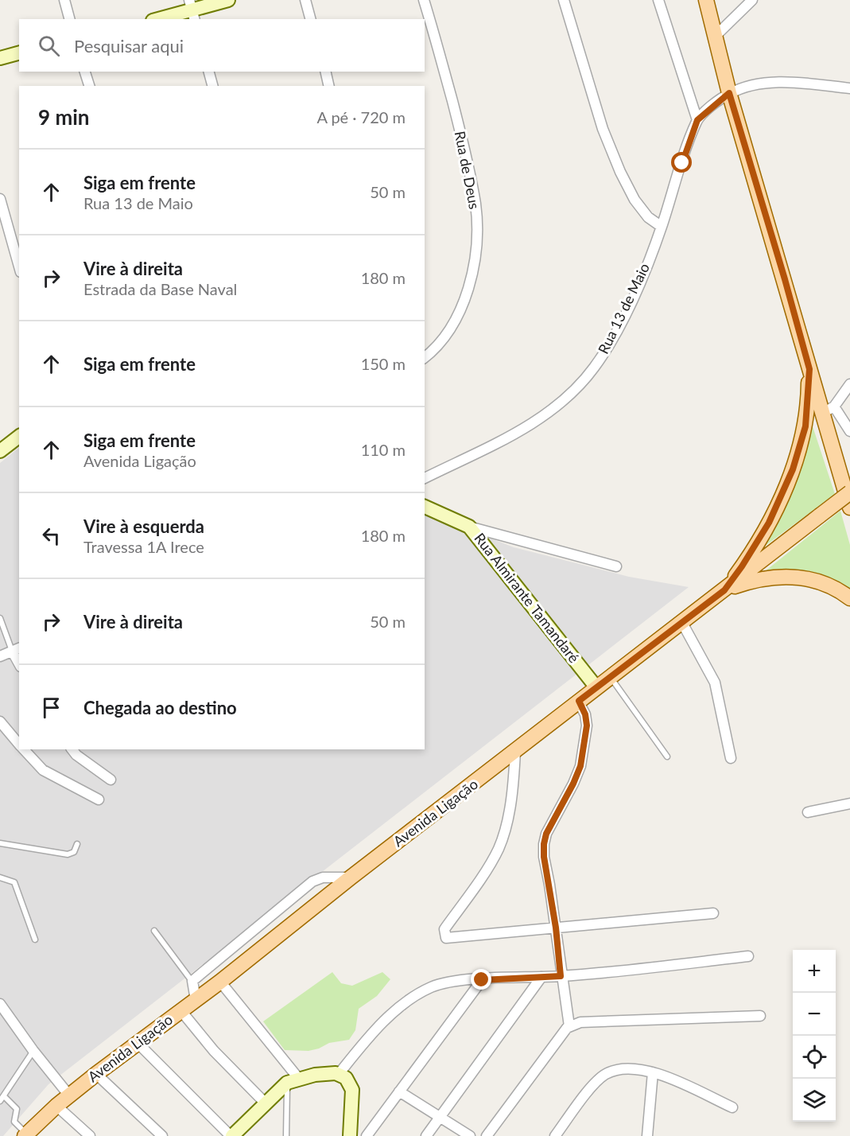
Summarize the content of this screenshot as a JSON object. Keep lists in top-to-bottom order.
{
  "streets": {
    "main road": ["Rua Almirante Tamandaré", "Avenida Ligação"],
    "street": ["Rua de Deus", "Rua 13 de Maio"]
  },
  "crossings": [
    ["Rua Almirante Tamandaré", "Avenida Ligação"]
  ],
  "page": {
    "search": "Pesquisar aqui",
    "heading": ["9 min", "A pé · 720 m"],
    "list": [
      ["Siga em frente", "Rua 13 de Maio", "50 m"],
      ["Vire à direita", "Estrada da Base Naval", "180 m"],
      ["Siga em frente", "150 m"],
      ["Siga em frente", "Avenida Ligação", "110 m"],
      ["Vire à esquerda", "Travessa 1A Irece", "180 m"],
      ["Vire à direita", "50 m"],
      "Chegada ao destino"
    ],
    "map_buttons": ["+", "−"]
  }
}
